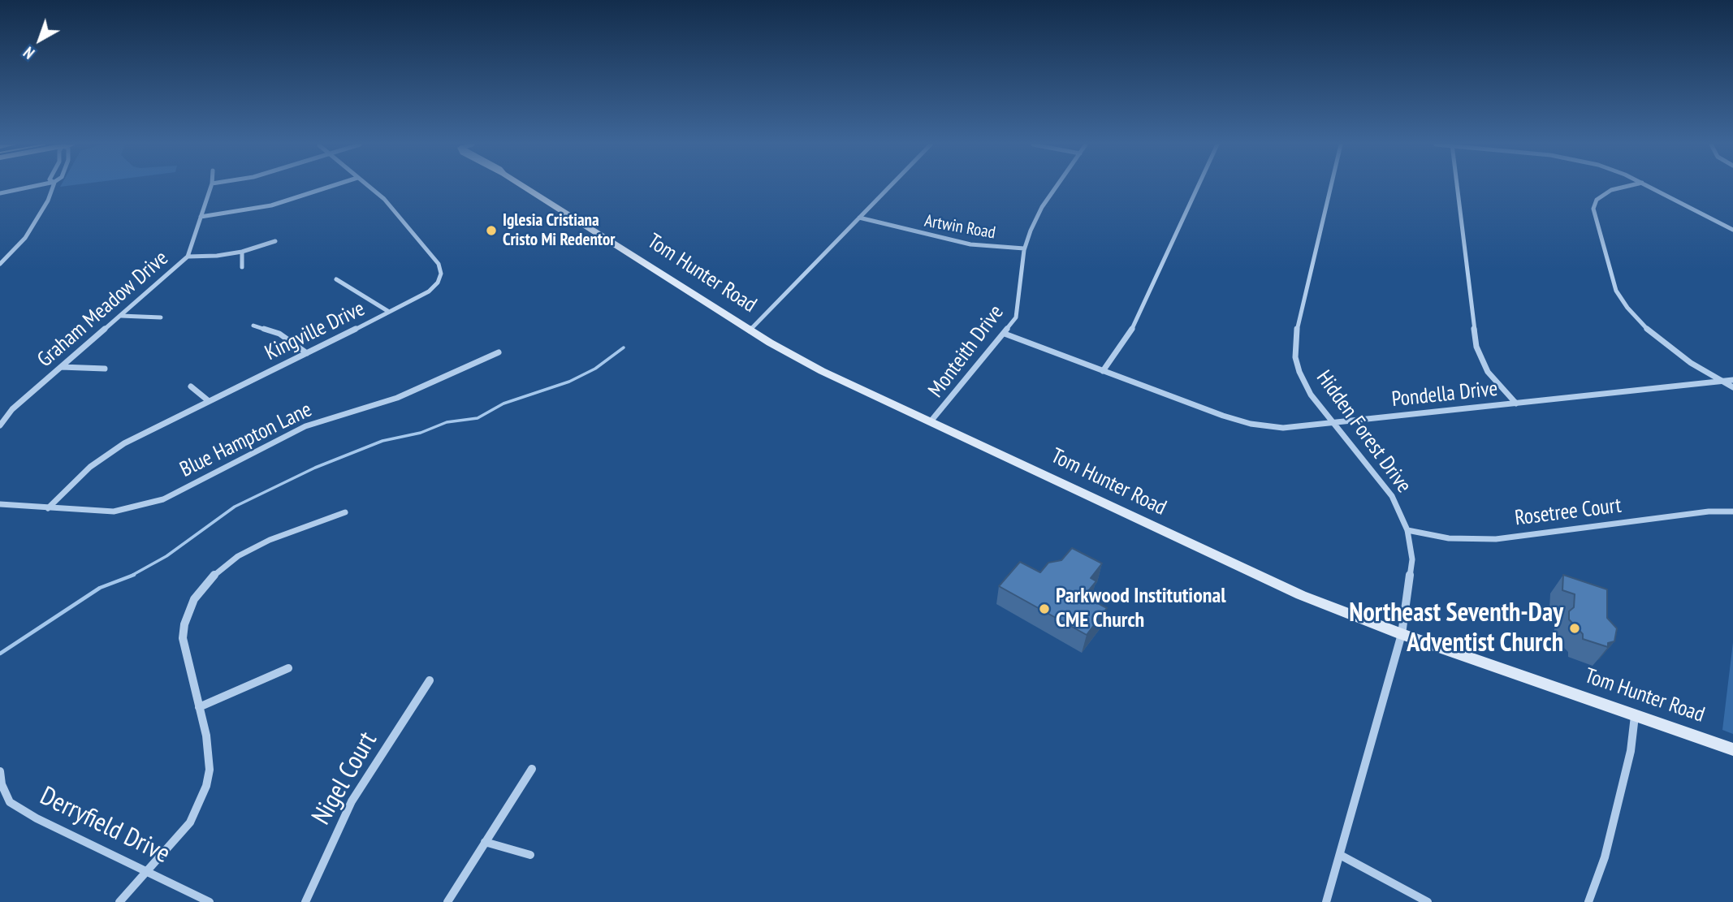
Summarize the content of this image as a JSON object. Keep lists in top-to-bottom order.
{
  "streets": {
    "street": [
      "Artwin Road",
      "Tom Hunter Road",
      "Graham Meadow Drive",
      "Kingville Drive",
      "Monteith Drive",
      "Pondella Drive",
      "Hidden Forest Drive",
      "Blue Hampton Lane",
      "Rosetree Court",
      "Nigel Court",
      "Derryfield Drive"
    ]
  },
  "crossings": [
    ["Artwin Road", "Monteith Drive"],
    ["Tom Hunter Road", "Monteith Drive"],
    ["Tom Hunter Road", "Hidden Forest Drive"],
    ["Kingville Drive", "Blue Hampton Lane"],
    ["Monteith Drive", "Pondella Drive"],
    ["Pondella Drive", "Hidden Forest Drive"],
    ["Hidden Forest Drive", "Rosetree Court"]
  ],
  "places": ["Iglesia Cristiana Cristo Mi Redentor", "Parkwood Institutional CME Church", "Northeast Seventh-Day Adventist Church"],
  "north": "bottom left"
}
